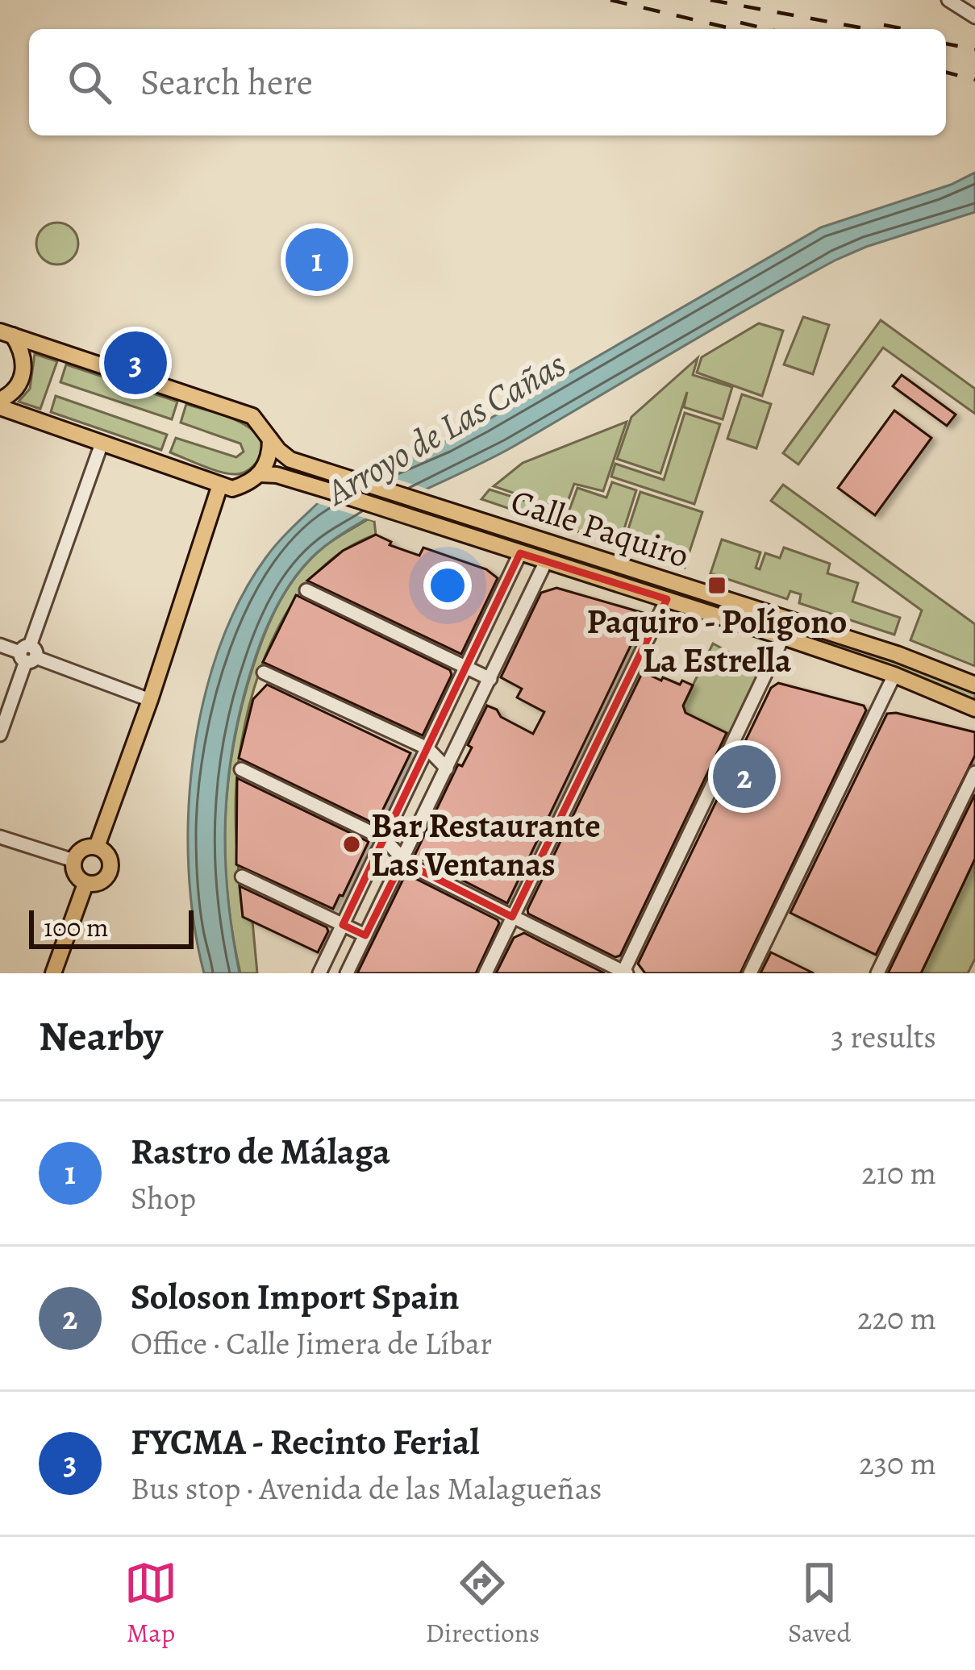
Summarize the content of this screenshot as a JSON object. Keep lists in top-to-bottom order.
{
  "streets": {
    "main road": ["Calle Paquiro"]
  },
  "water": ["Arroyo de Las Cañas"],
  "places": {
    "transit": ["Paquiro - Polígono La Estrella"],
    "other": ["Bar Restaurante Las Ventanas"]
  },
  "scale_bar": "100 m",
  "page": {
    "search": "Search here",
    "pins": ["1", "3", "2"],
    "scale": "100 m",
    "heading": ["Nearby", "3 results"],
    "list": [
      {
        "mark": "1",
        "name": "Rastro de Málaga",
        "note": "Shop",
        "value": "210 m"
      },
      {
        "mark": "2",
        "name": "Soloson Import Spain",
        "note": "Office · Calle Jimera de Líbar",
        "value": "220 m"
      },
      {
        "mark": "3",
        "name": "FYCMA - Recinto Ferial",
        "note": "Bus stop · Avenida de las Malagueñas",
        "value": "230 m"
      }
    ],
    "nav": ["Map", "Directions", "Saved"]
  }
}
